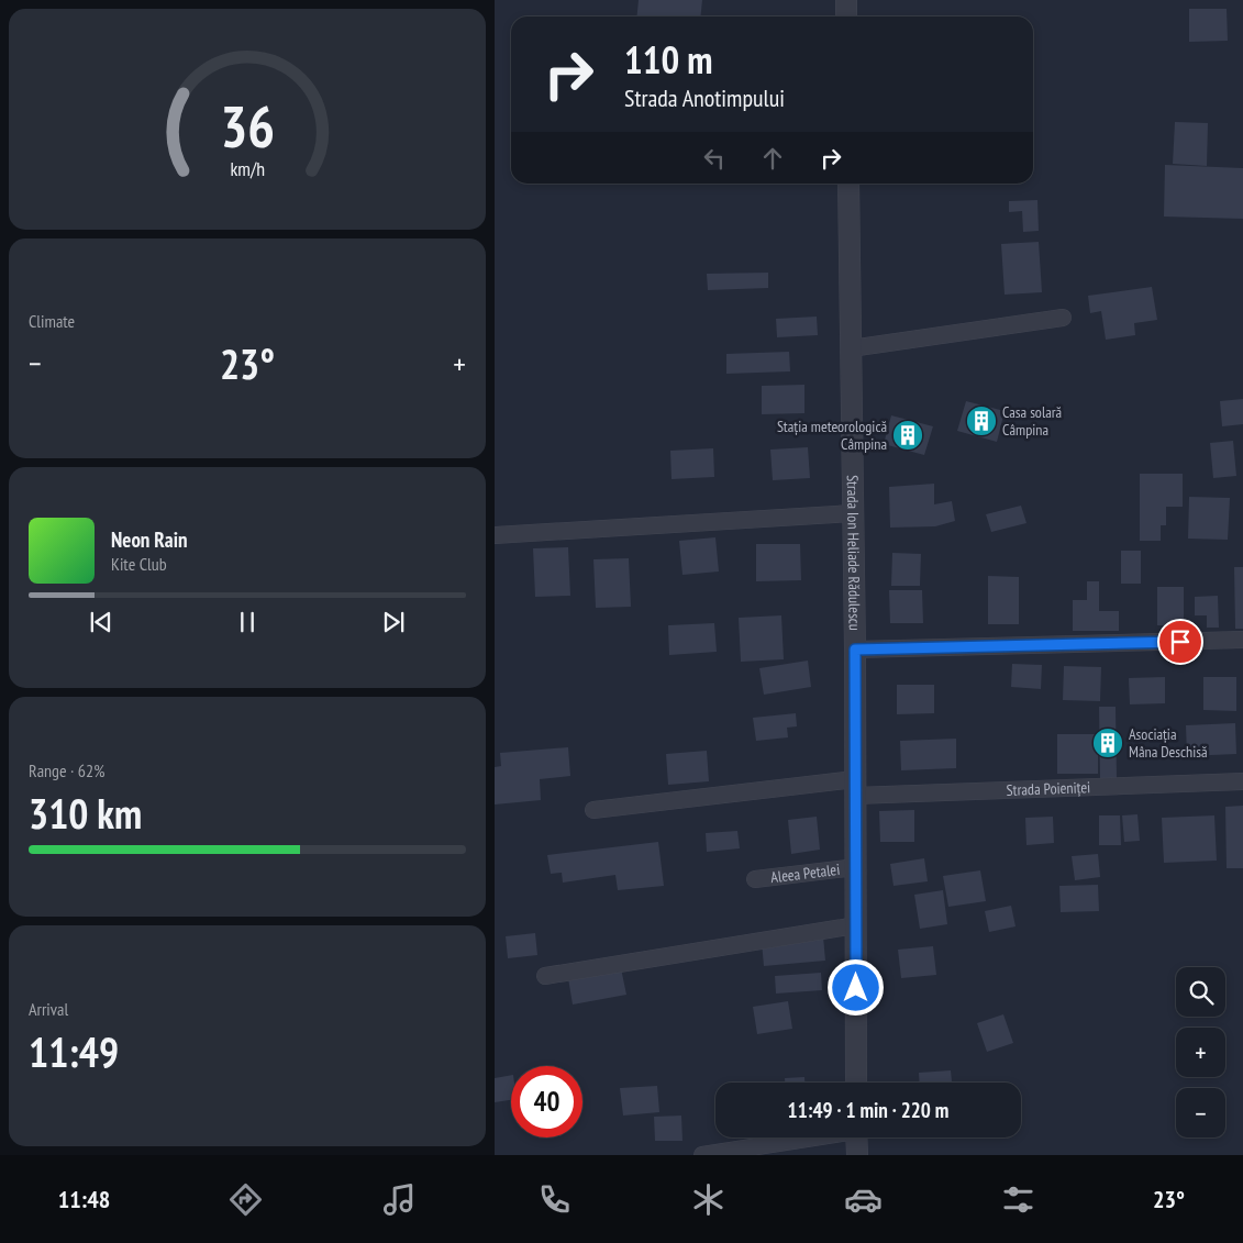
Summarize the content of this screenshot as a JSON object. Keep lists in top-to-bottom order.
{
  "streets": {
    "street": ["Strada Ion Heliade Rădulescu", "Strada Poieniței", "Aleea Petalei"]
  },
  "crossings": [
    ["Strada Ion Heliade Rădulescu", "Strada Poieniței"],
    ["Strada Ion Heliade Rădulescu", "Aleea Petalei"]
  ],
  "places": {
    "building": ["Casa solară Câmpina", "Stația meteorologică Câmpina", "Asociația Mâna Deschisă"]
  },
  "page": {
    "turn": ["110 m", "Strada Anotimpului"],
    "tile": [
      "Climate",
      ["Range · 62%", "310 km"],
      ["Arrival", "11:49"]
    ],
    "heat": ["−", "23°", "+"],
    "song": ["Neon Rain", "Kite Club"],
    "map_buttons": ["+", "−"],
    "limit": "40",
    "trip": "11:49 · 1 min · 220 m",
    "tabs": ["11:48", "23°"],
    "gauge": ["36", "km/h"]
  }
}
